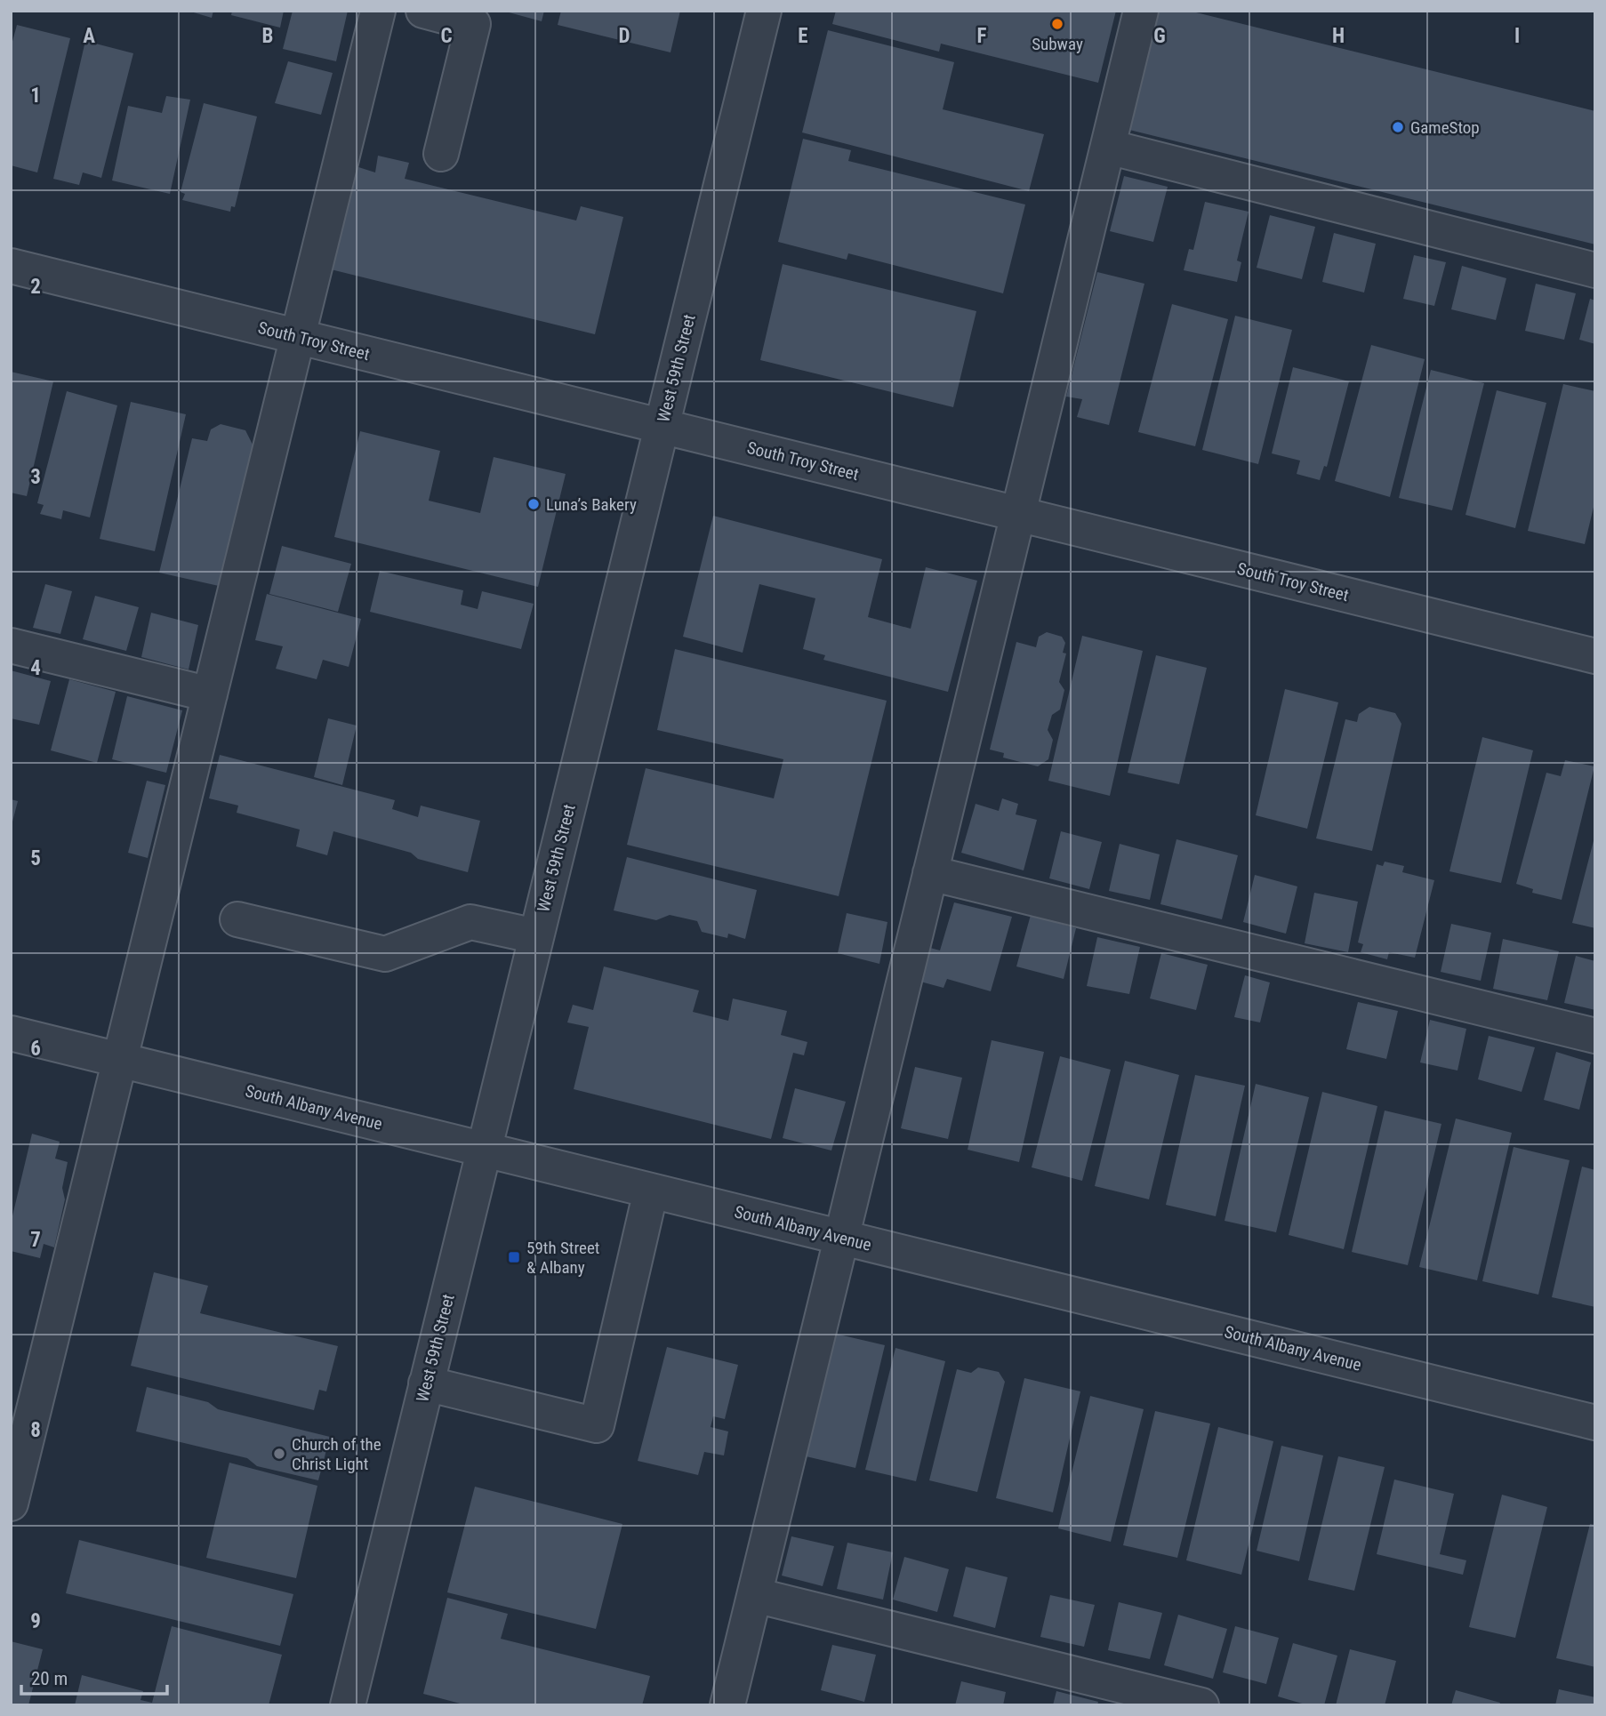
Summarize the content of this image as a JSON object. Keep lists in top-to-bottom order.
{
  "streets": {
    "street": ["South Troy Street", "West 59th Street", "South Albany Avenue"]
  },
  "crossings": [
    ["South Troy Street", "West 59th Street"],
    ["West 59th Street", "South Albany Avenue"]
  ],
  "places": {
    "other": [
      "Subway",
      "GameStop",
      "Luna’s Bakery",
      "Church of the Christ Light"
    ],
    "transit": ["59th Street & Albany"]
  },
  "scale_bar": "20 m",
  "grid": {
    "columns": [
      "A",
      "B",
      "C",
      "D",
      "E",
      "F",
      "G",
      "H",
      "I"
    ],
    "rows": [
      "1",
      "2",
      "3",
      "4",
      "5",
      "6",
      "7",
      "8",
      "9"
    ]
  }
}
